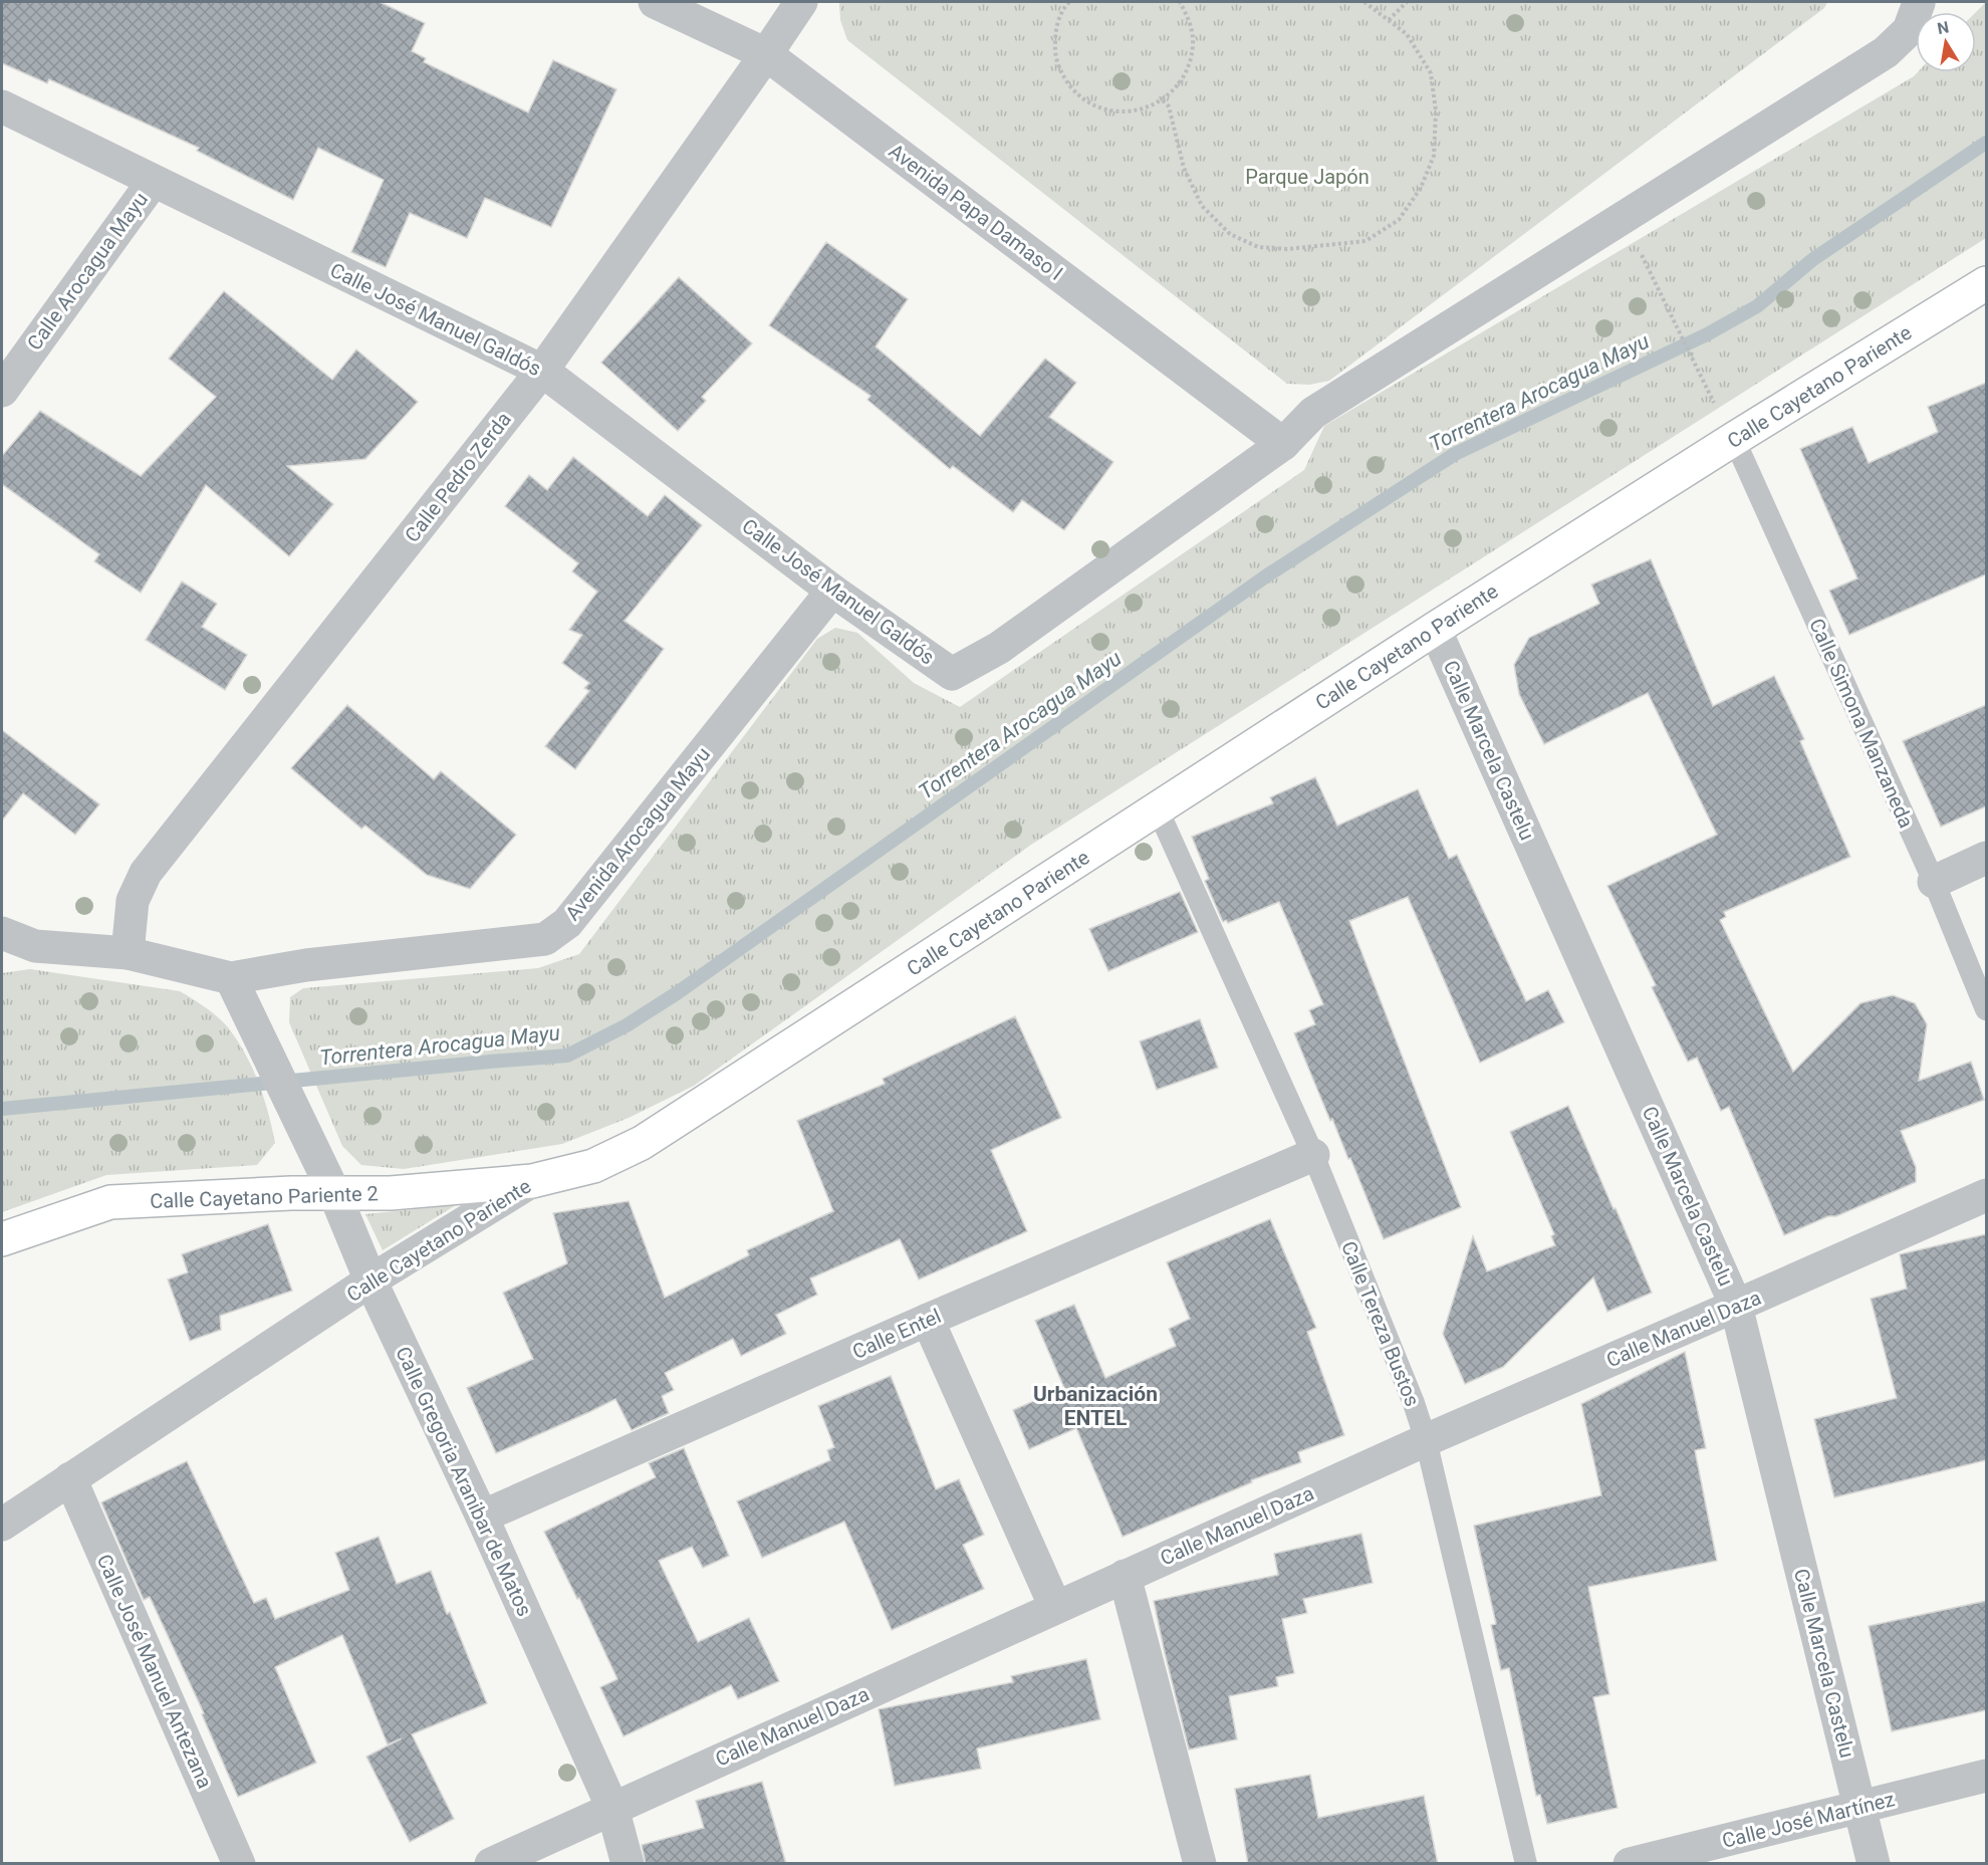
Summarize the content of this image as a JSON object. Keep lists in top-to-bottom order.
{
  "streets": {
    "street": [
      "Avenida Papa Damaso I",
      "Calle Arocagua Mayu",
      "Calle José Manuel Galdós",
      "Calle Cayetano Pariente",
      "Calle Pedro Zerda",
      "Calle Marcela Castelu",
      "Avenida Arocagua Mayu",
      "Calle Cayetano Pariente 2",
      "Calle Manuel Daza",
      "Calle Entel",
      "Calle Gregoria Aranibar de Matos",
      "Calle José Manuel Antezana",
      "Calle José Martínez"
    ],
    "lane": ["Calle Simona Manzaneda", "Calle Tereza Bustos"]
  },
  "crossings": [
    ["Avenida Papa Damaso I", "Calle José Manuel Galdós"],
    ["Avenida Papa Damaso I", "Calle Pedro Zerda"],
    ["Calle Arocagua Mayu", "Calle José Manuel Galdós"],
    ["Calle José Manuel Galdós", "Calle Pedro Zerda"],
    ["Calle José Manuel Galdós", "Avenida Arocagua Mayu"],
    ["Calle Cayetano Pariente", "Calle Simona Manzaneda"],
    ["Calle Cayetano Pariente", "Calle Marcela Castelu"],
    ["Calle Cayetano Pariente", "Calle Cayetano Pariente 2"],
    ["Calle Cayetano Pariente", "Calle Tereza Bustos"],
    ["Calle Cayetano Pariente", "Calle Gregoria Aranibar de Matos"],
    ["Calle Cayetano Pariente", "Calle José Manuel Antezana"],
    ["Calle Marcela Castelu", "Calle Manuel Daza"],
    ["Calle Marcela Castelu", "Calle José Martínez"],
    ["Avenida Arocagua Mayu", "Calle Gregoria Aranibar de Matos"],
    ["Calle Cayetano Pariente 2", "Calle Gregoria Aranibar de Matos"],
    ["Calle Tereza Bustos", "Calle Manuel Daza"],
    ["Calle Tereza Bustos", "Calle Entel"],
    ["Calle Manuel Daza", "Calle Gregoria Aranibar de Matos"],
    ["Calle Entel", "Calle Gregoria Aranibar de Matos"]
  ],
  "districts": ["Urbanización ENTEL"],
  "water": ["Torrentera Arocagua Mayu"],
  "parks": ["Parque Japón"],
  "north": "top"
}
